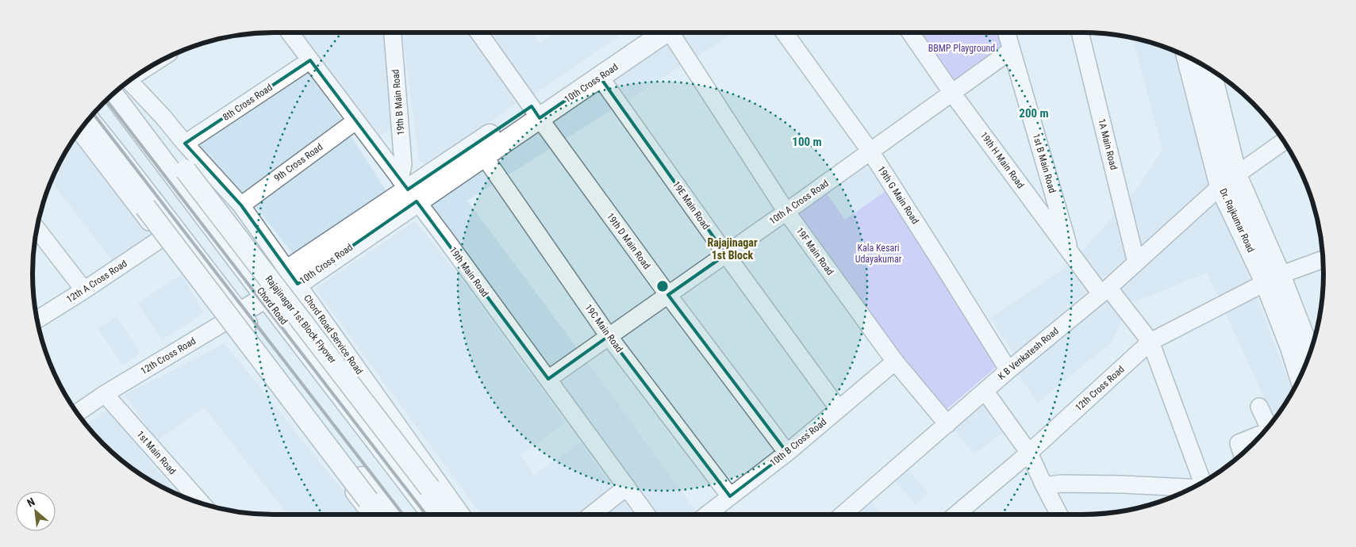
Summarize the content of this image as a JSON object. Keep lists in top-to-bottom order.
{
  "streets": {
    "main road": [
      "10th Cross Road",
      "Dr. Rajkumar Road",
      "Chord Road",
      "Rajajinagar 1st Block Flyover",
      "12th Cross Road"
    ],
    "street": [
      "8th Cross Road",
      "19th B Main Road",
      "1A Main Road",
      "19th H Main Road",
      "9th Cross Road",
      "1st B Main Road",
      "19th G Main Road",
      "10th A Cross Road",
      "19E Main Road",
      "19th D Main Road",
      "19F Main Road",
      "19th Main Road",
      "12th A Cross Road",
      "19C Main Road",
      "Chord Road Service Road",
      "K B Venkatesh Road",
      "10th B Cross Road",
      "1st Main Road"
    ]
  },
  "crossings": [
    ["10th Cross Road", "19th B Main Road"],
    ["10th Cross Road", "19E Main Road"],
    ["10th Cross Road", "19th D Main Road"],
    ["10th Cross Road", "19th Main Road"],
    ["10th Cross Road", "Chord Road"],
    ["10th Cross Road", "19C Main Road"],
    ["10th Cross Road", "Chord Road Service Road"],
    ["10th Cross Road", "12th Cross Road"],
    ["8th Cross Road", "19th Main Road"],
    ["8th Cross Road", "Chord Road Service Road"],
    ["19th B Main Road", "19th Main Road"],
    ["1A Main Road", "K B Venkatesh Road"],
    ["19th H Main Road", "1st B Main Road"],
    ["19th H Main Road", "10th A Cross Road"],
    ["19th H Main Road", "K B Venkatesh Road"],
    ["19th H Main Road", "12th Cross Road"],
    ["9th Cross Road", "19th Main Road"],
    ["9th Cross Road", "Chord Road Service Road"],
    ["19th G Main Road", "10th A Cross Road"],
    ["19th G Main Road", "K B Venkatesh Road"],
    ["10th A Cross Road", "19E Main Road"],
    ["10th A Cross Road", "19th D Main Road"],
    ["10th A Cross Road", "19F Main Road"],
    ["10th A Cross Road", "19th Main Road"],
    ["10th A Cross Road", "19C Main Road"],
    ["19E Main Road", "10th B Cross Road"],
    ["Dr. Rajkumar Road", "K B Venkatesh Road"],
    ["Dr. Rajkumar Road", "12th Cross Road"],
    ["19th D Main Road", "10th B Cross Road"],
    ["19F Main Road", "K B Venkatesh Road"],
    ["19F Main Road", "10th B Cross Road"],
    ["Chord Road", "Rajajinagar 1st Block Flyover"],
    ["Chord Road", "12th Cross Road"],
    ["19C Main Road", "10th B Cross Road"],
    ["12th Cross Road", "1st Main Road"]
  ],
  "districts": ["Rajajinagar 1st Block"],
  "parks": ["BBMP Playground", "Kala Kesari Udayakumar"],
  "north": "top left",
  "rings": ["200 m", "100 m"]
}
